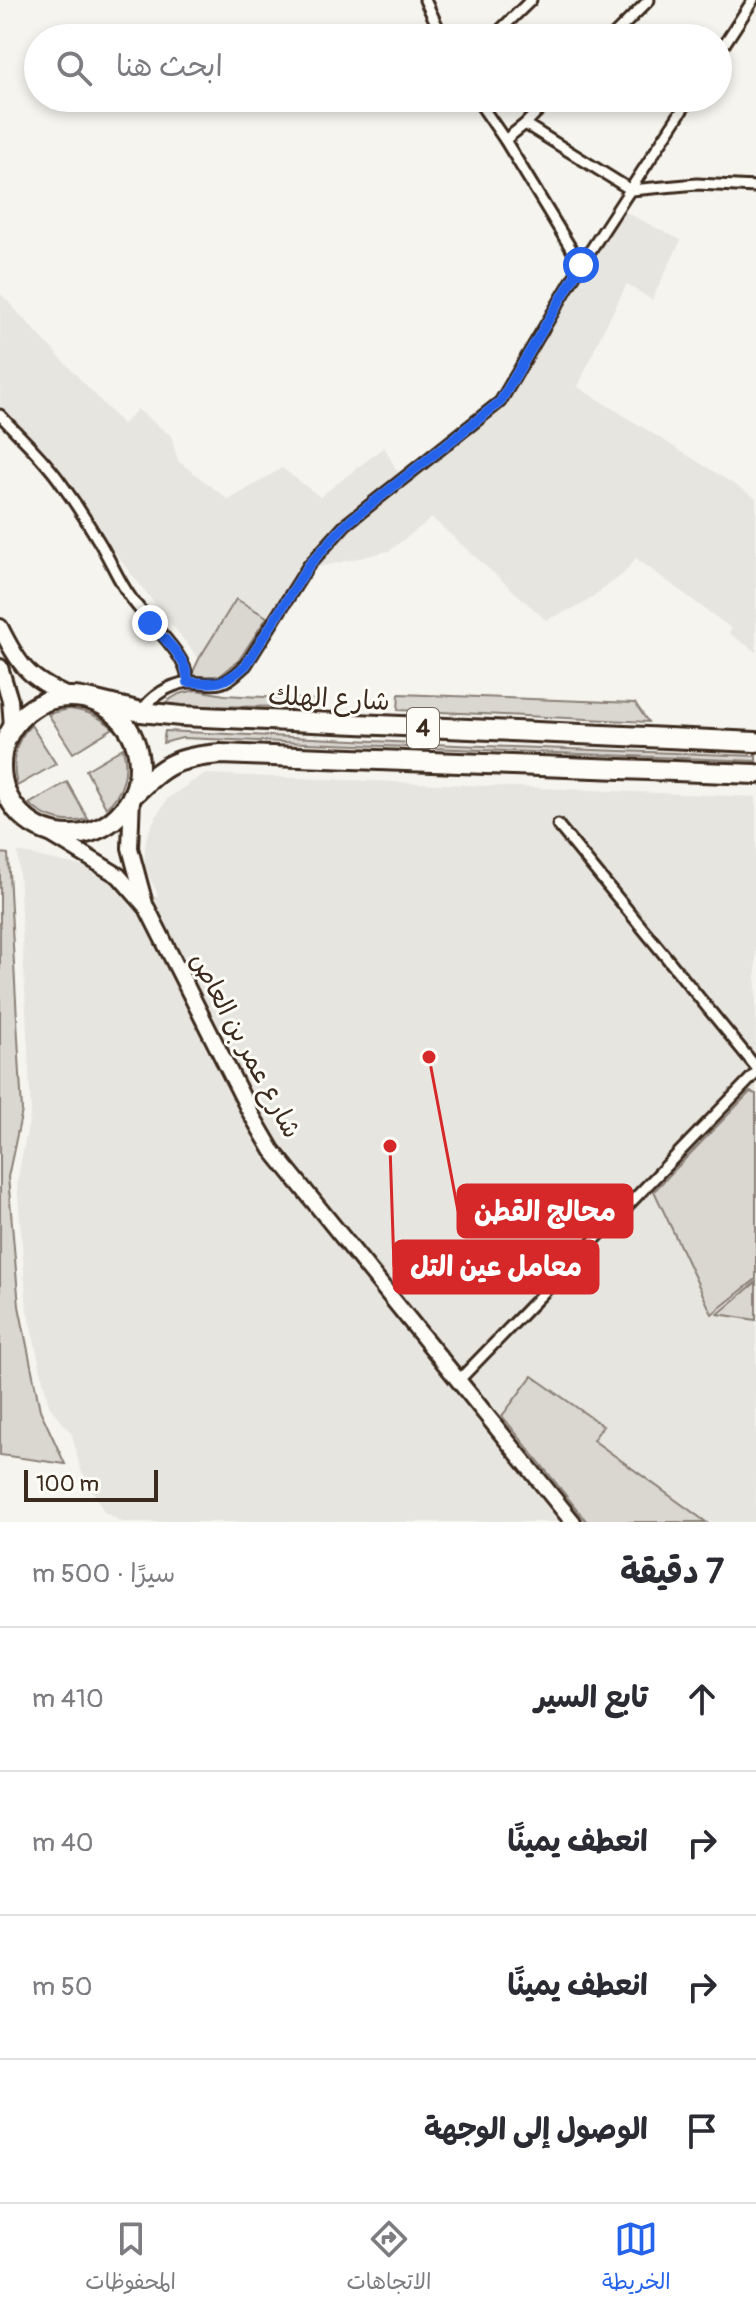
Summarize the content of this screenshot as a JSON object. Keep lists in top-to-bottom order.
{
  "streets": {
    "highway": ["شارع الهلك", "4"],
    "street": ["شارع عمر بن العاص"]
  },
  "crossings": [
    ["شارع الهلك", "4"],
    ["شارع الهلك", "شارع عمر بن العاص"],
    ["4", "شارع عمر بن العاص"]
  ],
  "places": ["محالج القطن", "معامل عين التل"],
  "scale_bar": "100 m",
  "page": {
    "search": "ابحث هنا",
    "scale": "100 m",
    "heading": ["7 دقيقة", "سيرًا · 500 m"],
    "list": [
      ["تابع السير", "410 m"],
      ["انعطف يمينًا", "40 m"],
      ["انعطف يمينًا", "50 m"],
      "الوصول إلى الوجهة"
    ],
    "nav": ["الخريطة", "الاتجاهات", "المحفوظات"]
  }
}
